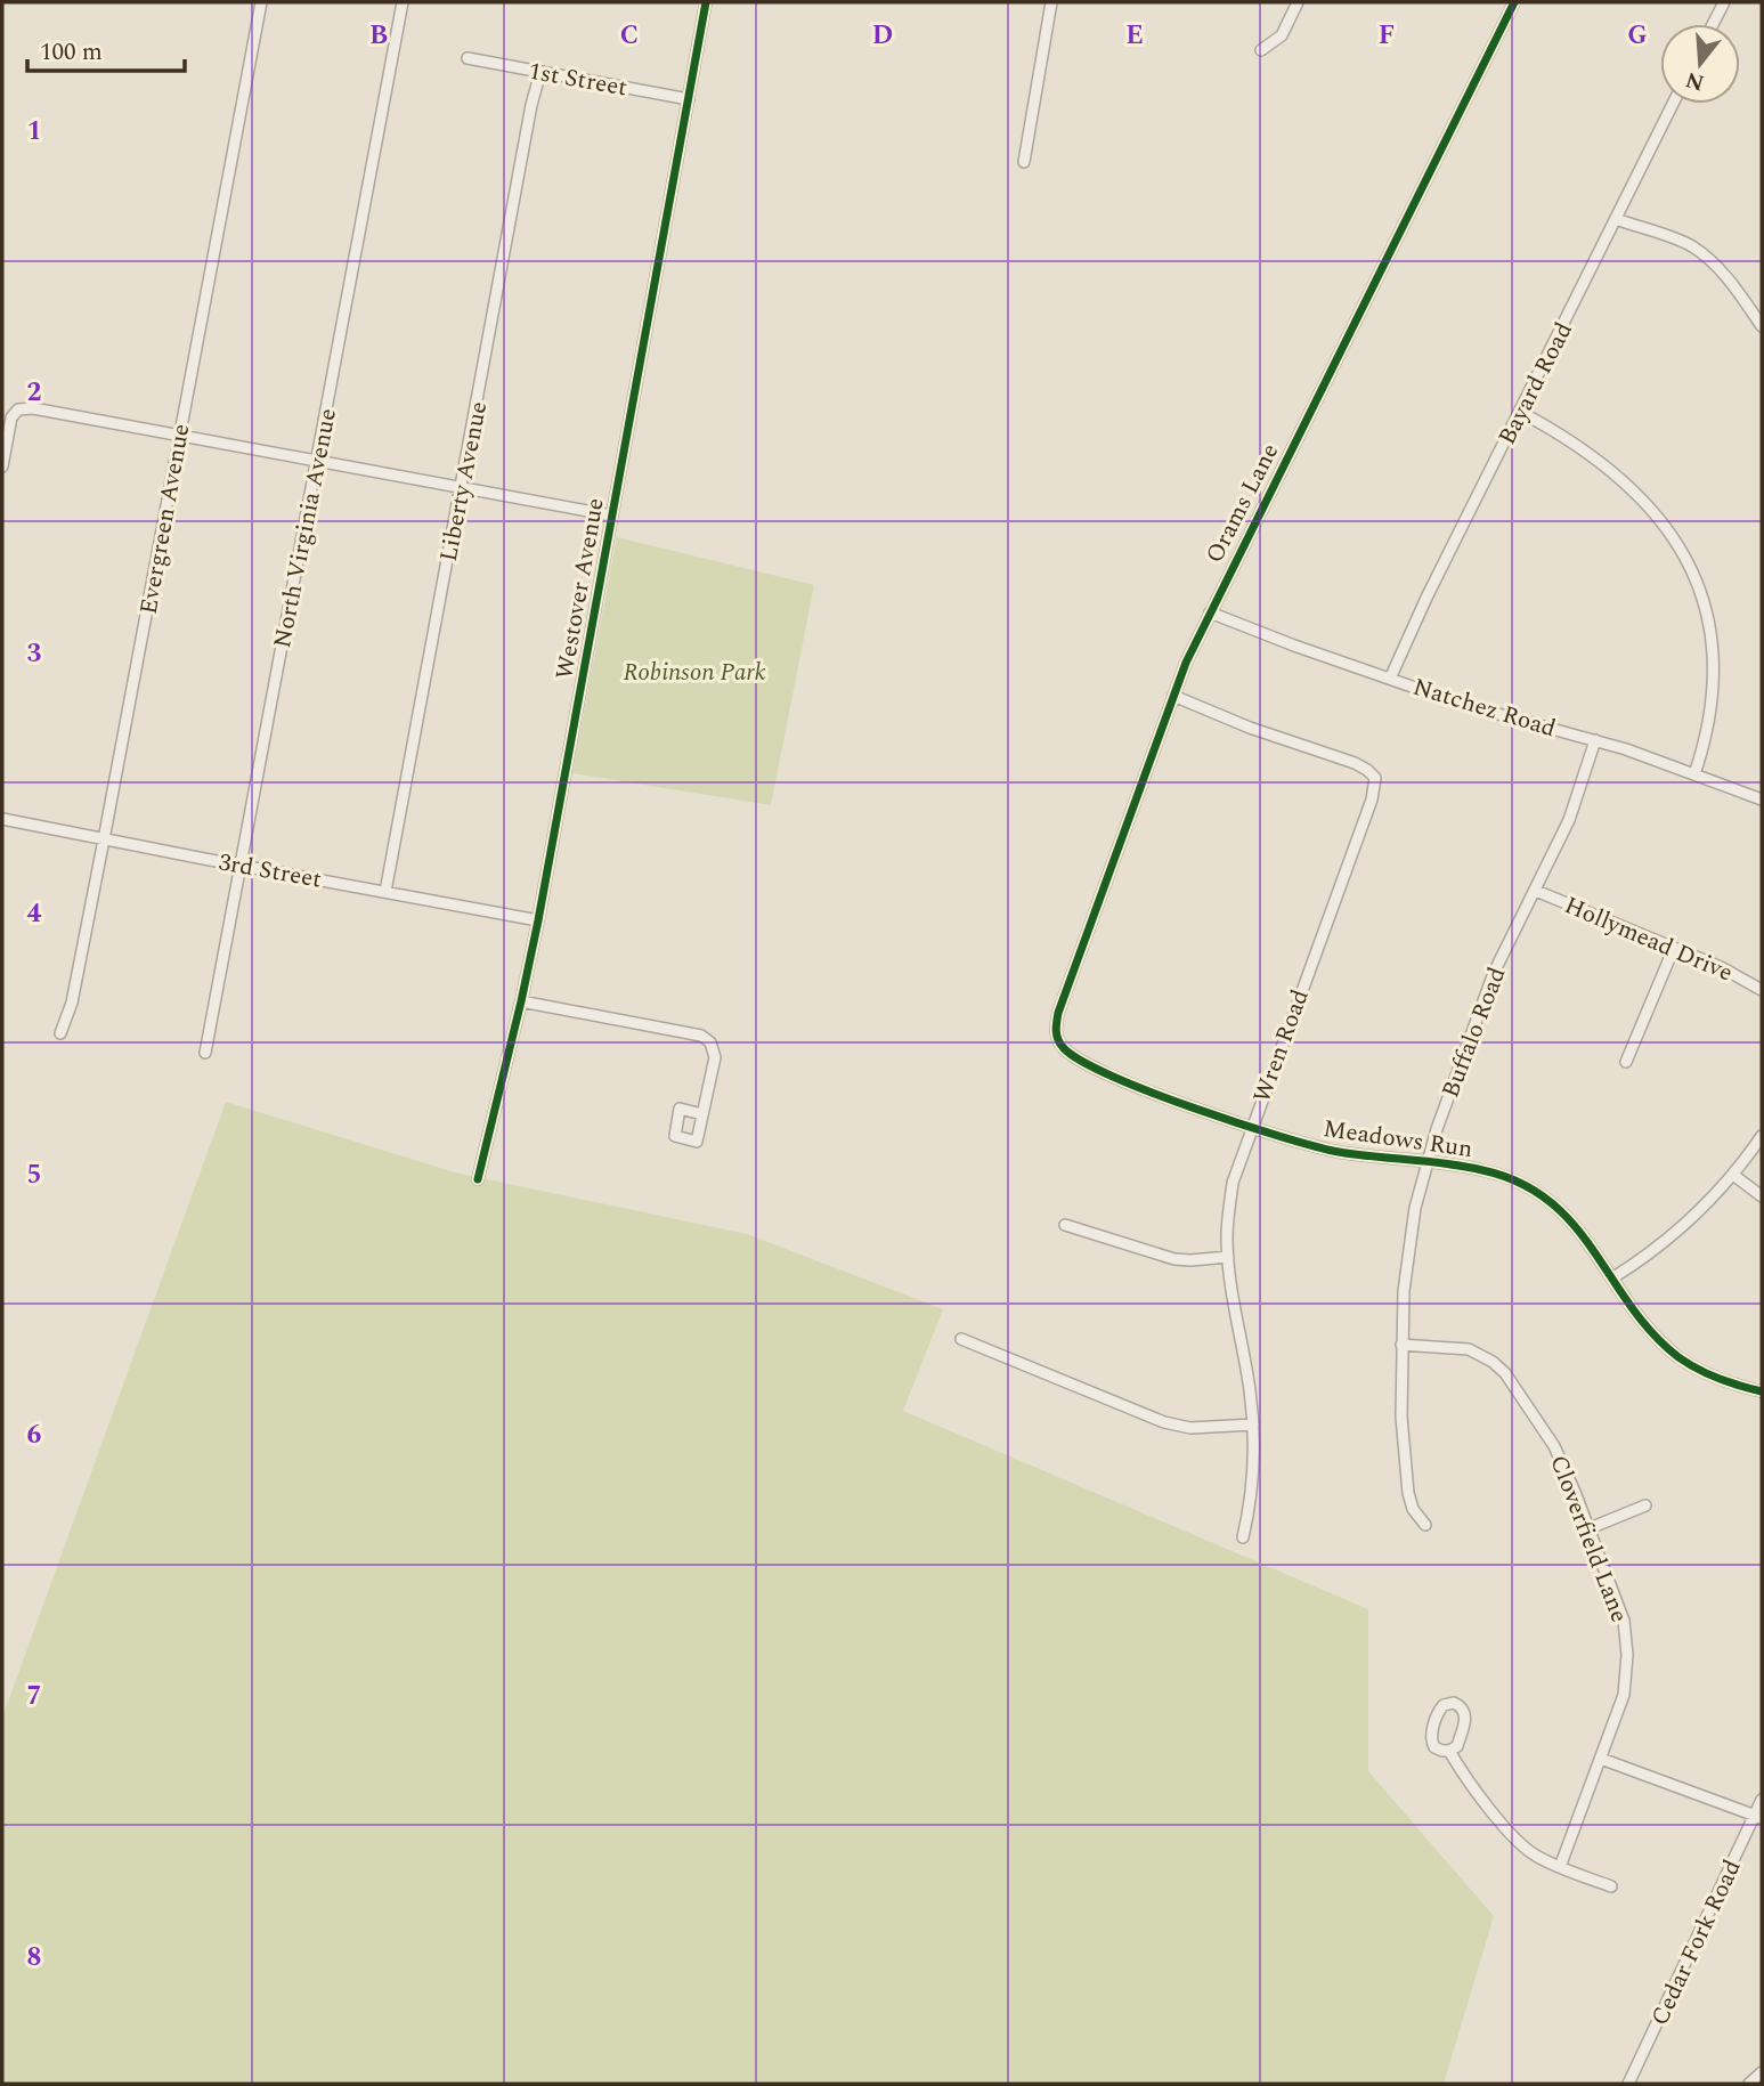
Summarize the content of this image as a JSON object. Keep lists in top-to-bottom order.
{
  "streets": {
    "street": [
      "1st Street",
      "Bayard Road",
      "Liberty Avenue",
      "Orams Lane",
      "Evergreen Avenue",
      "North Virginia Avenue",
      "Westover Avenue",
      "Natchez Road",
      "3rd Street",
      "Hollymead Drive",
      "Buffalo Road",
      "Wren Road",
      "Meadows Run",
      "Cloverfield Lane",
      "Cedar Fork Road"
    ]
  },
  "crossings": [
    ["1st Street", "Liberty Avenue"],
    ["1st Street", "Westover Avenue"],
    ["Bayard Road", "Natchez Road"],
    ["Liberty Avenue", "3rd Street"],
    ["Orams Lane", "Natchez Road"],
    ["Orams Lane", "Wren Road"],
    ["Orams Lane", "Meadows Run"],
    ["Evergreen Avenue", "3rd Street"],
    ["North Virginia Avenue", "3rd Street"],
    ["Westover Avenue", "3rd Street"],
    ["Natchez Road", "Buffalo Road"],
    ["Hollymead Drive", "Buffalo Road"],
    ["Buffalo Road", "Meadows Run"],
    ["Buffalo Road", "Cloverfield Lane"],
    ["Wren Road", "Meadows Run"]
  ],
  "parks": ["Robinson Park"],
  "scale_bar": "100 m",
  "north": "bottom",
  "grid": {
    "columns": [
      "B",
      "C",
      "D",
      "E",
      "F",
      "G"
    ],
    "rows": [
      "1",
      "2",
      "3",
      "4",
      "5",
      "6",
      "7",
      "8"
    ]
  }
}
